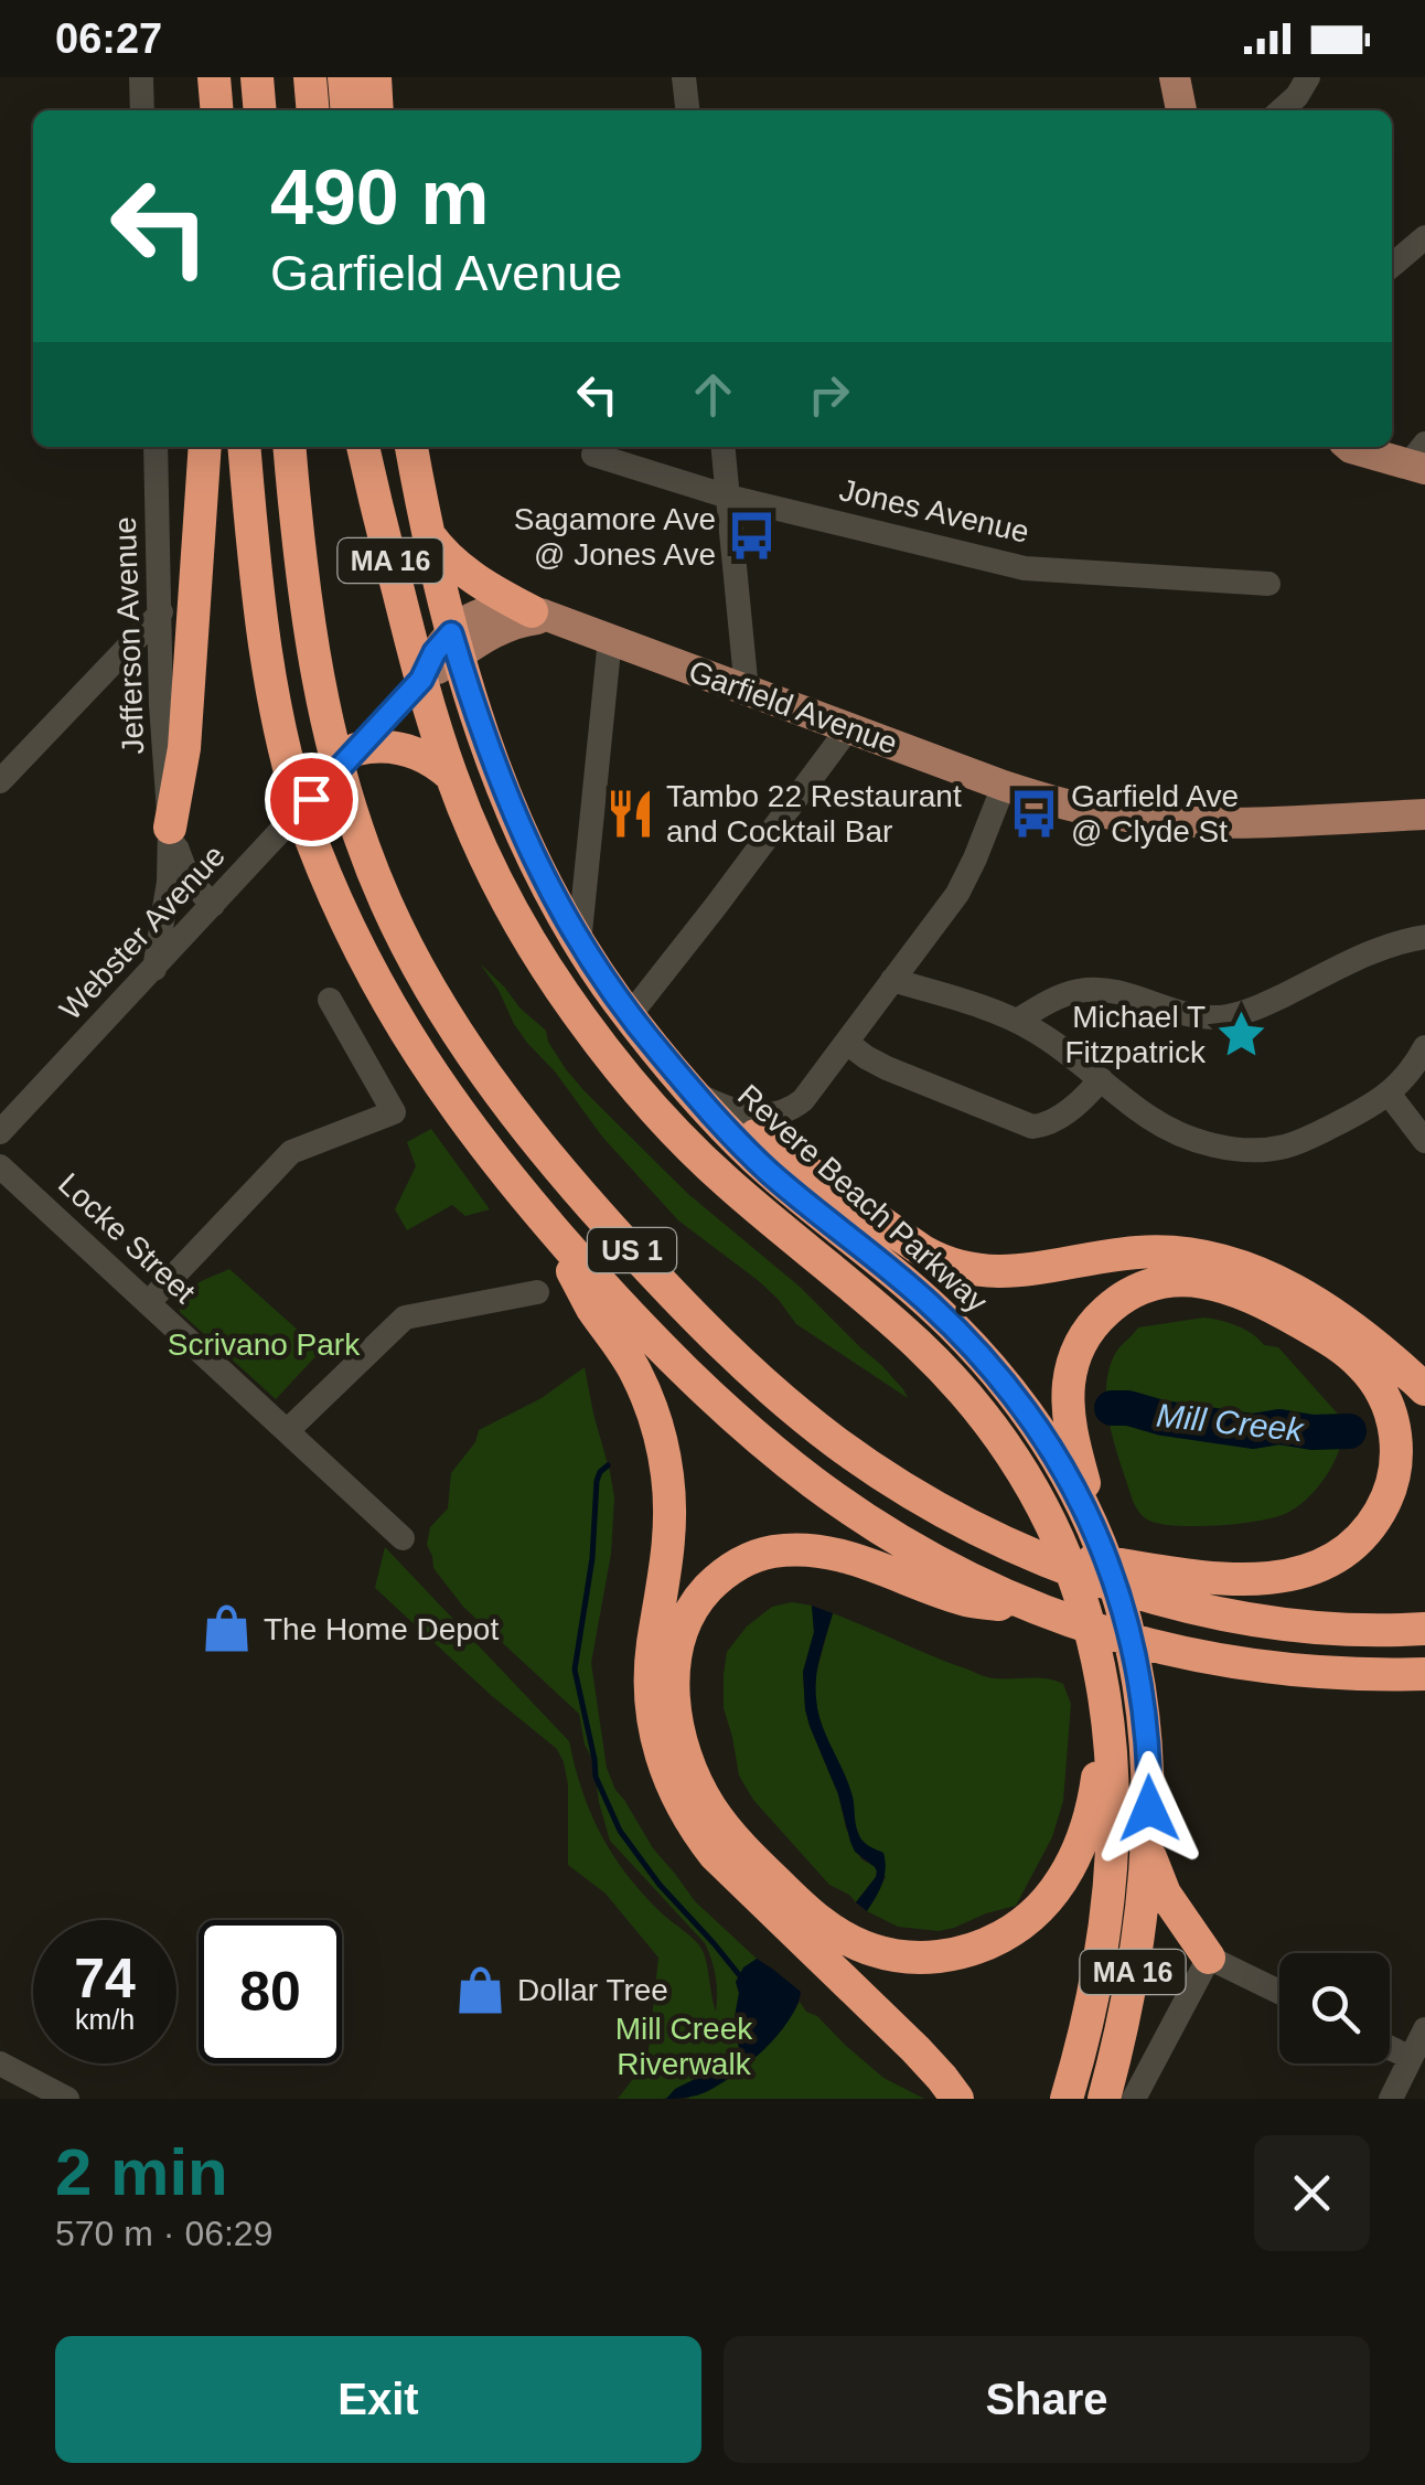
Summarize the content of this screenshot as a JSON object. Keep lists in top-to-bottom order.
{
  "streets": {
    "highway": ["MA 16", "Revere Beach Parkway", "US 1"],
    "main road": ["Garfield Avenue"],
    "street": [
      "Jones Avenue",
      "Jefferson Avenue",
      "Webster Avenue",
      "Locke Street"
    ]
  },
  "crossings": [
    ["MA 16", "Garfield Avenue"],
    ["MA 16", "Webster Avenue"],
    ["Jefferson Avenue", "Webster Avenue"],
    ["Garfield Avenue", "Webster Avenue"],
    ["Garfield Avenue", "Revere Beach Parkway"]
  ],
  "water": ["Mill Creek"],
  "parks": ["Scrivano Park", "Mill Creek Riverwalk"],
  "places": {
    "bus stop": ["Sagamore Ave @ Jones Ave", "Garfield Ave @ Clyde St"],
    "restaurant": ["Tambo 22 Restaurant and Cocktail Bar"],
    "place": ["Michael T Fitzpatrick"],
    "shop": ["The Home Depot", "Dollar Tree"]
  },
  "page": {
    "status": "06:27",
    "turn": ["490 m", "Garfield Avenue"],
    "speed": "74 km/h",
    "limit": "80",
    "heading": ["2 min", "570 m · 06:29"],
    "buttons": ["Exit", "Share"]
  }
}
